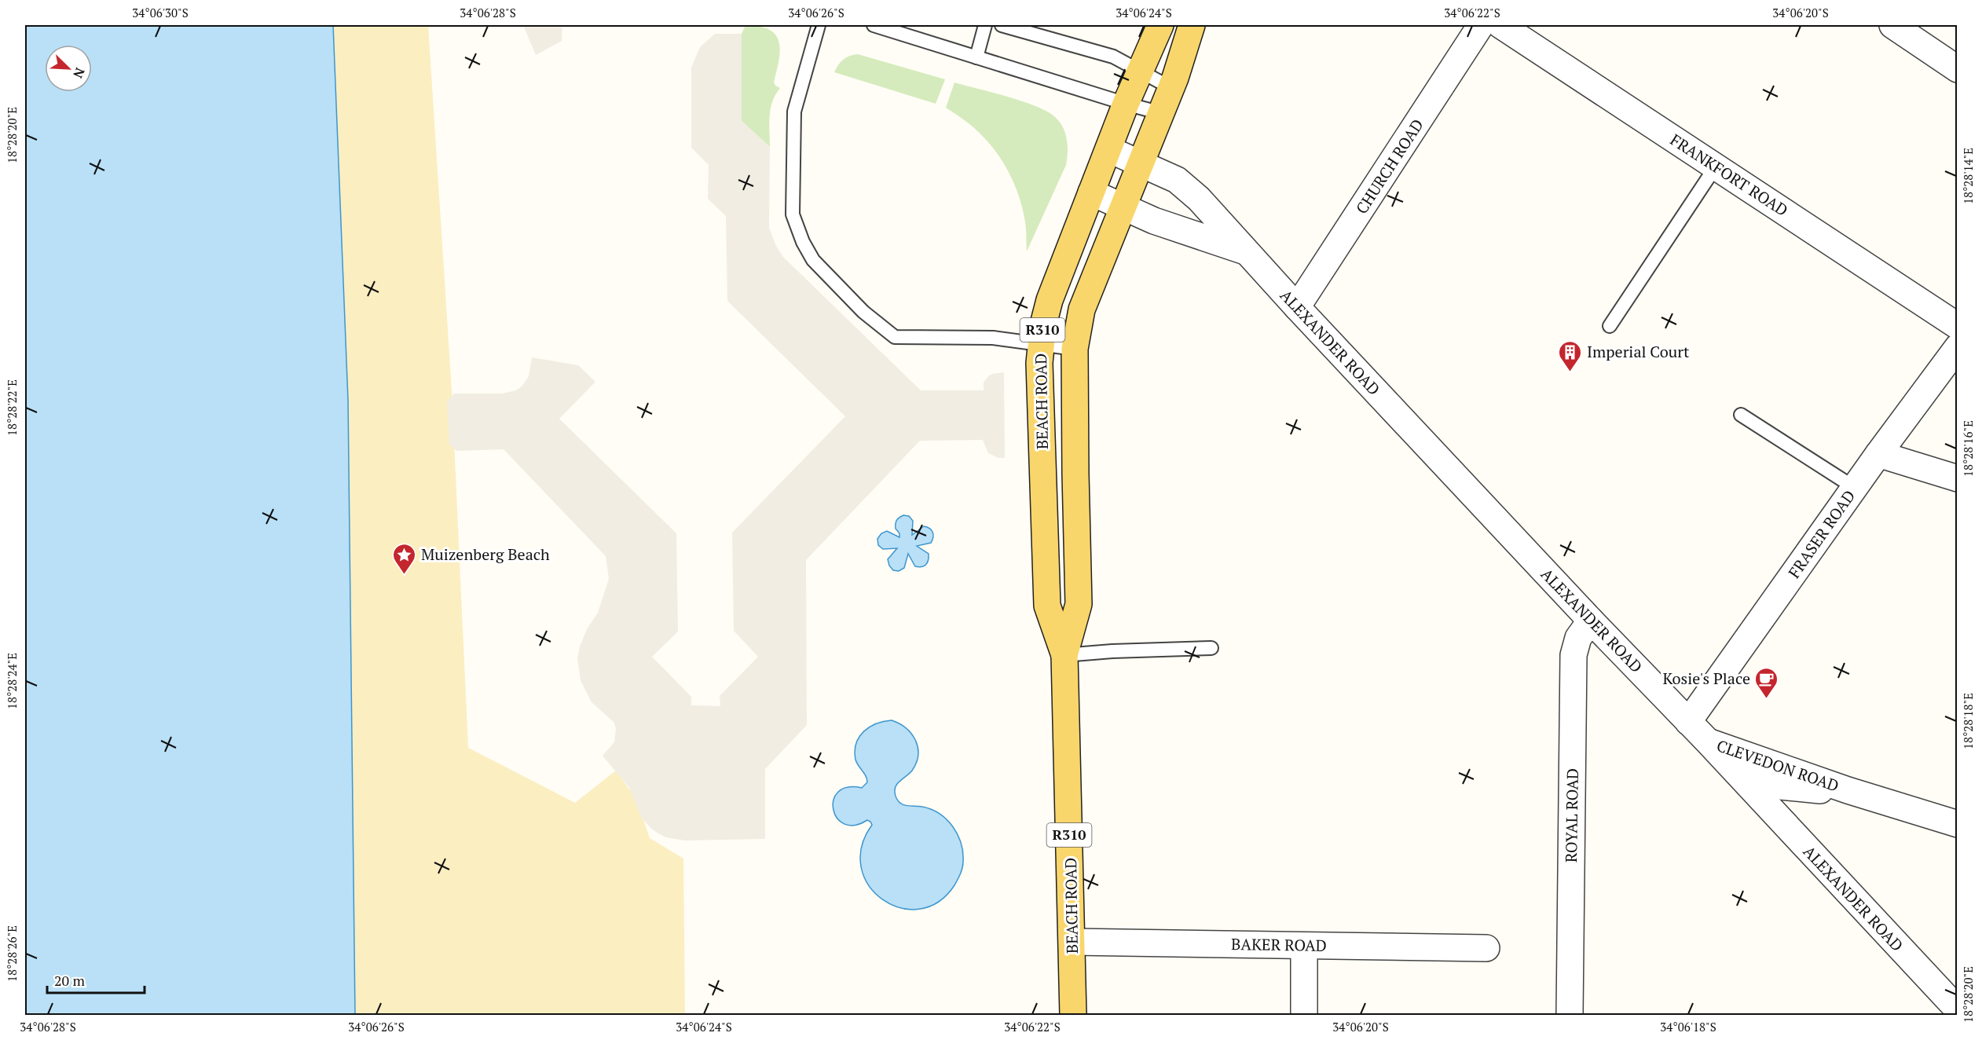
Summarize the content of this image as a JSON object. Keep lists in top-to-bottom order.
{
  "streets": {
    "main road": ["R310", "BEACH ROAD"],
    "street": [
      "CHURCH ROAD",
      "FRANKFORT ROAD",
      "ALEXANDER ROAD",
      "FRASER ROAD",
      "CLEVEDON ROAD",
      "ROYAL ROAD",
      "BAKER ROAD"
    ]
  },
  "crossings": [
    ["CHURCH ROAD", "ALEXANDER ROAD"],
    ["ALEXANDER ROAD", "BEACH ROAD"],
    ["ALEXANDER ROAD", "FRASER ROAD"],
    ["ALEXANDER ROAD", "CLEVEDON ROAD"],
    ["ALEXANDER ROAD", "ROYAL ROAD"],
    ["BEACH ROAD", "BAKER ROAD"]
  ],
  "places": {
    "building": ["Imperial Court"],
    "place": ["Muizenberg Beach"],
    "cafe": ["Kosie's Place"]
  },
  "scale_bar": "20 m",
  "north": "bottom right",
  "coordinates": [
    "34°06'30\"S",
    "34°06'28\"S",
    "34°06'26\"S",
    "34°06'24\"S",
    "34°06'22\"S",
    "34°06'20\"S",
    "18°28'20\"E",
    "18°28'14\"E",
    "18°28'22\"E",
    "18°28'16\"E",
    "18°28'24\"E",
    "18°28'18\"E",
    "18°28'26\"E",
    "34°06'18\"S"
  ]
}
